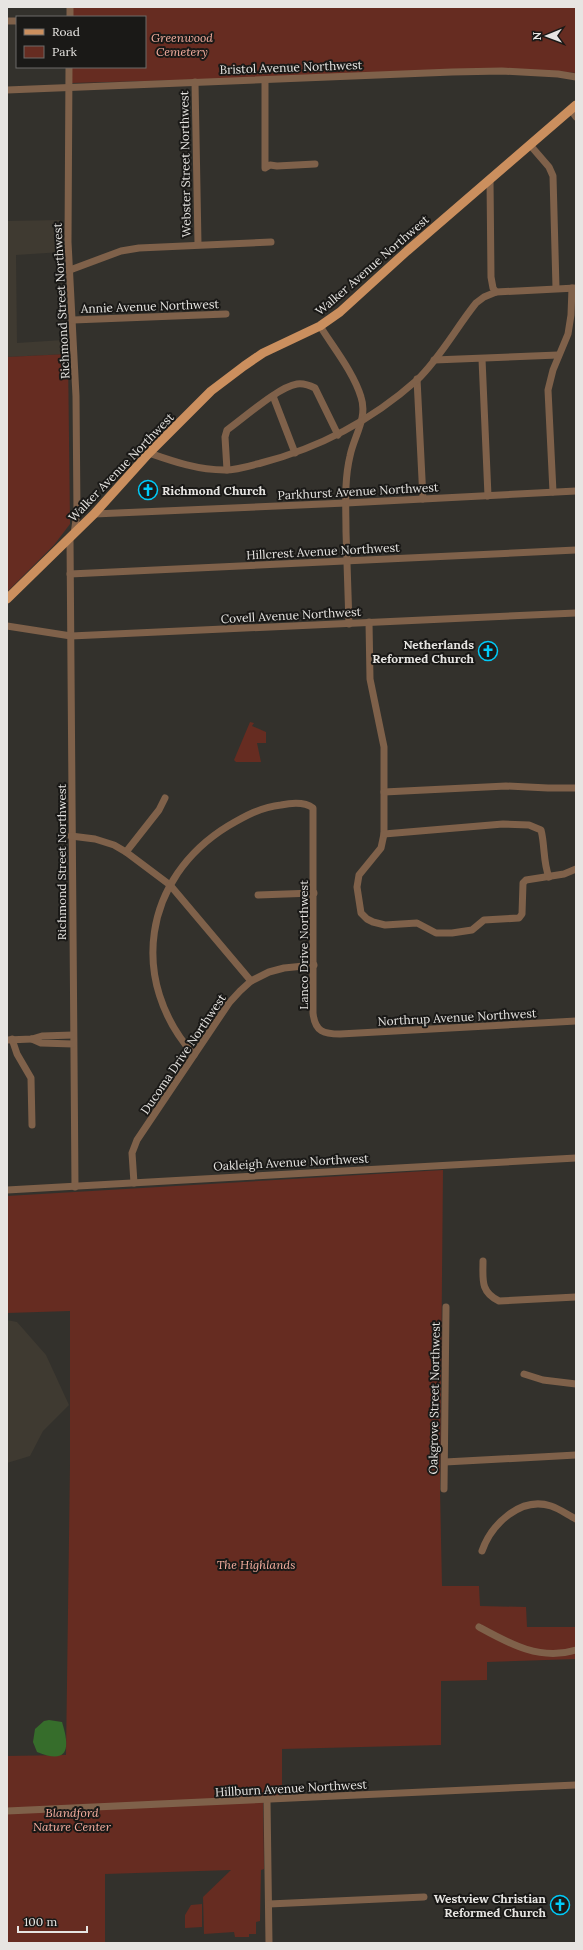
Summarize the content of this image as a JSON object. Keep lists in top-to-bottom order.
{
  "streets": {
    "main road": ["Walker Avenue Northwest"],
    "street": [
      "Bristol Avenue Northwest",
      "Webster Street Northwest",
      "Richmond Street Northwest",
      "Annie Avenue Northwest",
      "Parkhurst Avenue Northwest",
      "Hillcrest Avenue Northwest",
      "Covell Avenue Northwest",
      "Lanco Drive Northwest",
      "Northrup Avenue Northwest",
      "Ducoma Drive Northwest",
      "Oakleigh Avenue Northwest",
      "Oakgrove Street Northwest",
      "Hillburn Avenue Northwest"
    ]
  },
  "crossings": [
    ["Bristol Avenue Northwest", "Webster Street Northwest"],
    ["Bristol Avenue Northwest", "Richmond Street Northwest"],
    ["Walker Avenue Northwest", "Richmond Street Northwest"],
    ["Walker Avenue Northwest", "Parkhurst Avenue Northwest"],
    ["Richmond Street Northwest", "Annie Avenue Northwest"],
    ["Richmond Street Northwest", "Hillcrest Avenue Northwest"],
    ["Richmond Street Northwest", "Covell Avenue Northwest"],
    ["Richmond Street Northwest", "Oakleigh Avenue Northwest"],
    ["Lanco Drive Northwest", "Northrup Avenue Northwest"],
    ["Lanco Drive Northwest", "Ducoma Drive Northwest"],
    ["Ducoma Drive Northwest", "Oakleigh Avenue Northwest"]
  ],
  "parks": ["Greenwood Cemetery", "The Highlands", "Blandford Nature Center"],
  "places": {
    "church": ["Richmond Church", "Netherlands Reformed Church", "Westview Christian Reformed Church"]
  },
  "legend": ["Road", "Park"],
  "scale_bar": "100 m",
  "north": "left"
}
